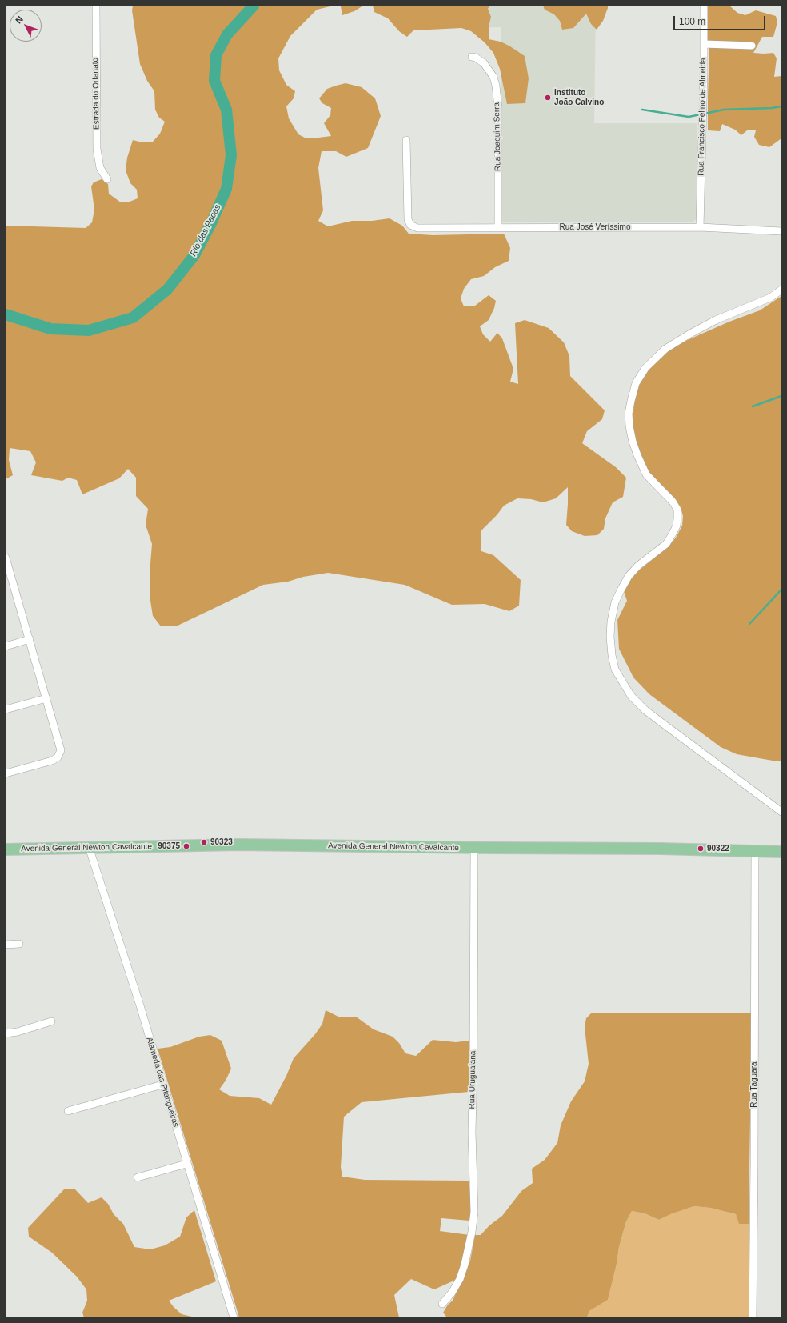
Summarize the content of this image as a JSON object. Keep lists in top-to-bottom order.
{
  "streets": {
    "main road": ["Avenida General Newton Cavalcante"],
    "street": [
      "Estrada do Orfanato",
      "Rua Francisco Felino de Almeida",
      "Rua Joaquim Serra",
      "Rua José Veríssimo",
      "Rua Uruguaiana",
      "Alameda das Pitangueiras",
      "Rua Taguara"
    ]
  },
  "crossings": [
    ["Rua Francisco Felino de Almeida", "Rua José Veríssimo"],
    ["Rua Joaquim Serra", "Rua José Veríssimo"],
    ["Avenida General Newton Cavalcante", "Rua Uruguaiana"],
    ["Avenida General Newton Cavalcante", "Alameda das Pitangueiras"],
    ["Avenida General Newton Cavalcante", "Rua Taguara"]
  ],
  "water": ["Rio das Pacas"],
  "places": [
    "Instituto João Calvino",
    "90323",
    "90375",
    "90322"
  ],
  "scale_bar": "100 m",
  "north": "top left"
}
